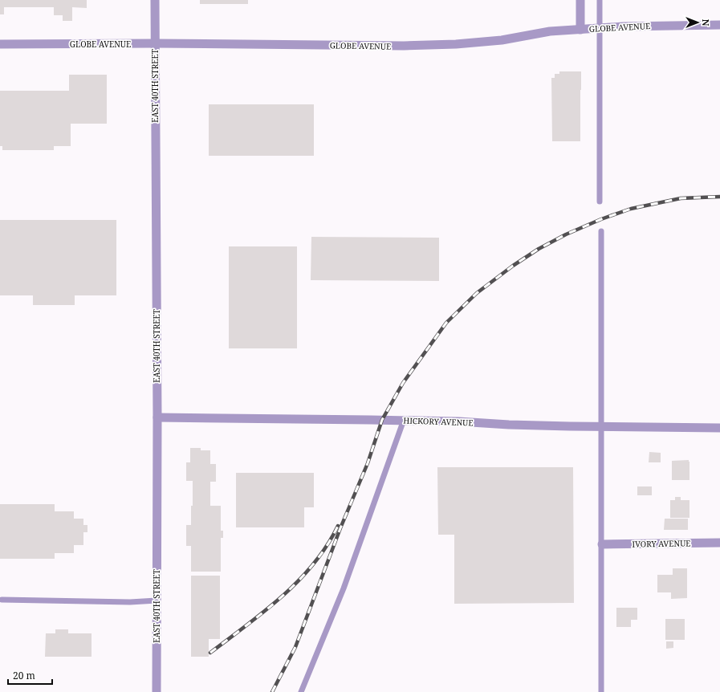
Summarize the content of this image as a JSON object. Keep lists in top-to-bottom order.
{
  "streets": {
    "street": [
      "GLOBE AVENUE",
      "EAST 40TH STREET",
      "HICKORY AVENUE",
      "IVORY AVENUE"
    ]
  },
  "crossings": [
    ["GLOBE AVENUE", "EAST 40TH STREET"],
    ["EAST 40TH STREET", "HICKORY AVENUE"]
  ],
  "scale_bar": "20 m",
  "north": "right"
}
